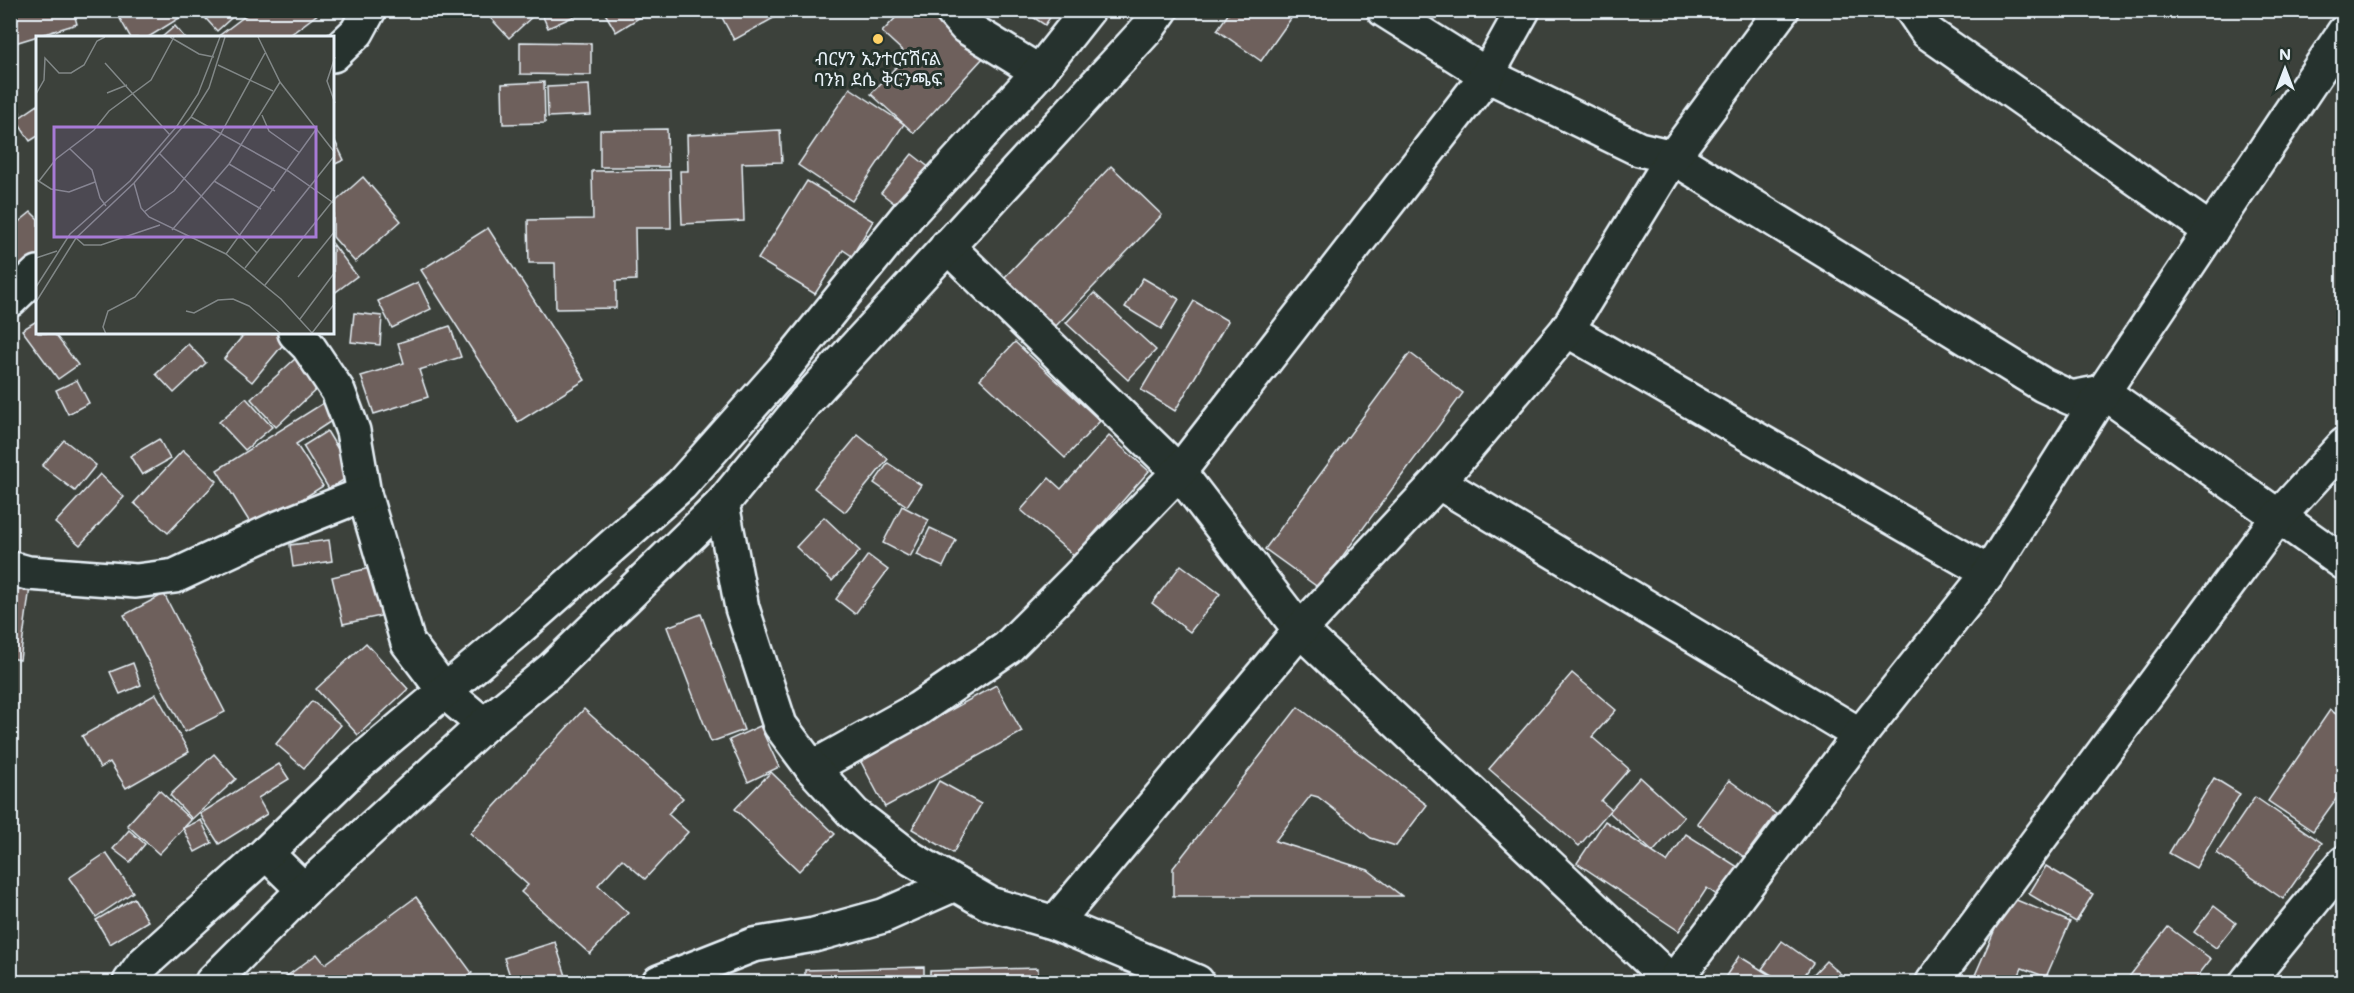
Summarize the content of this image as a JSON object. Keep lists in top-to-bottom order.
{
  "places": ["ብርሃን ኢንተርናሽናል ባንክ ደሴ ቅርንጫፍ"],
  "north": "top"
}
